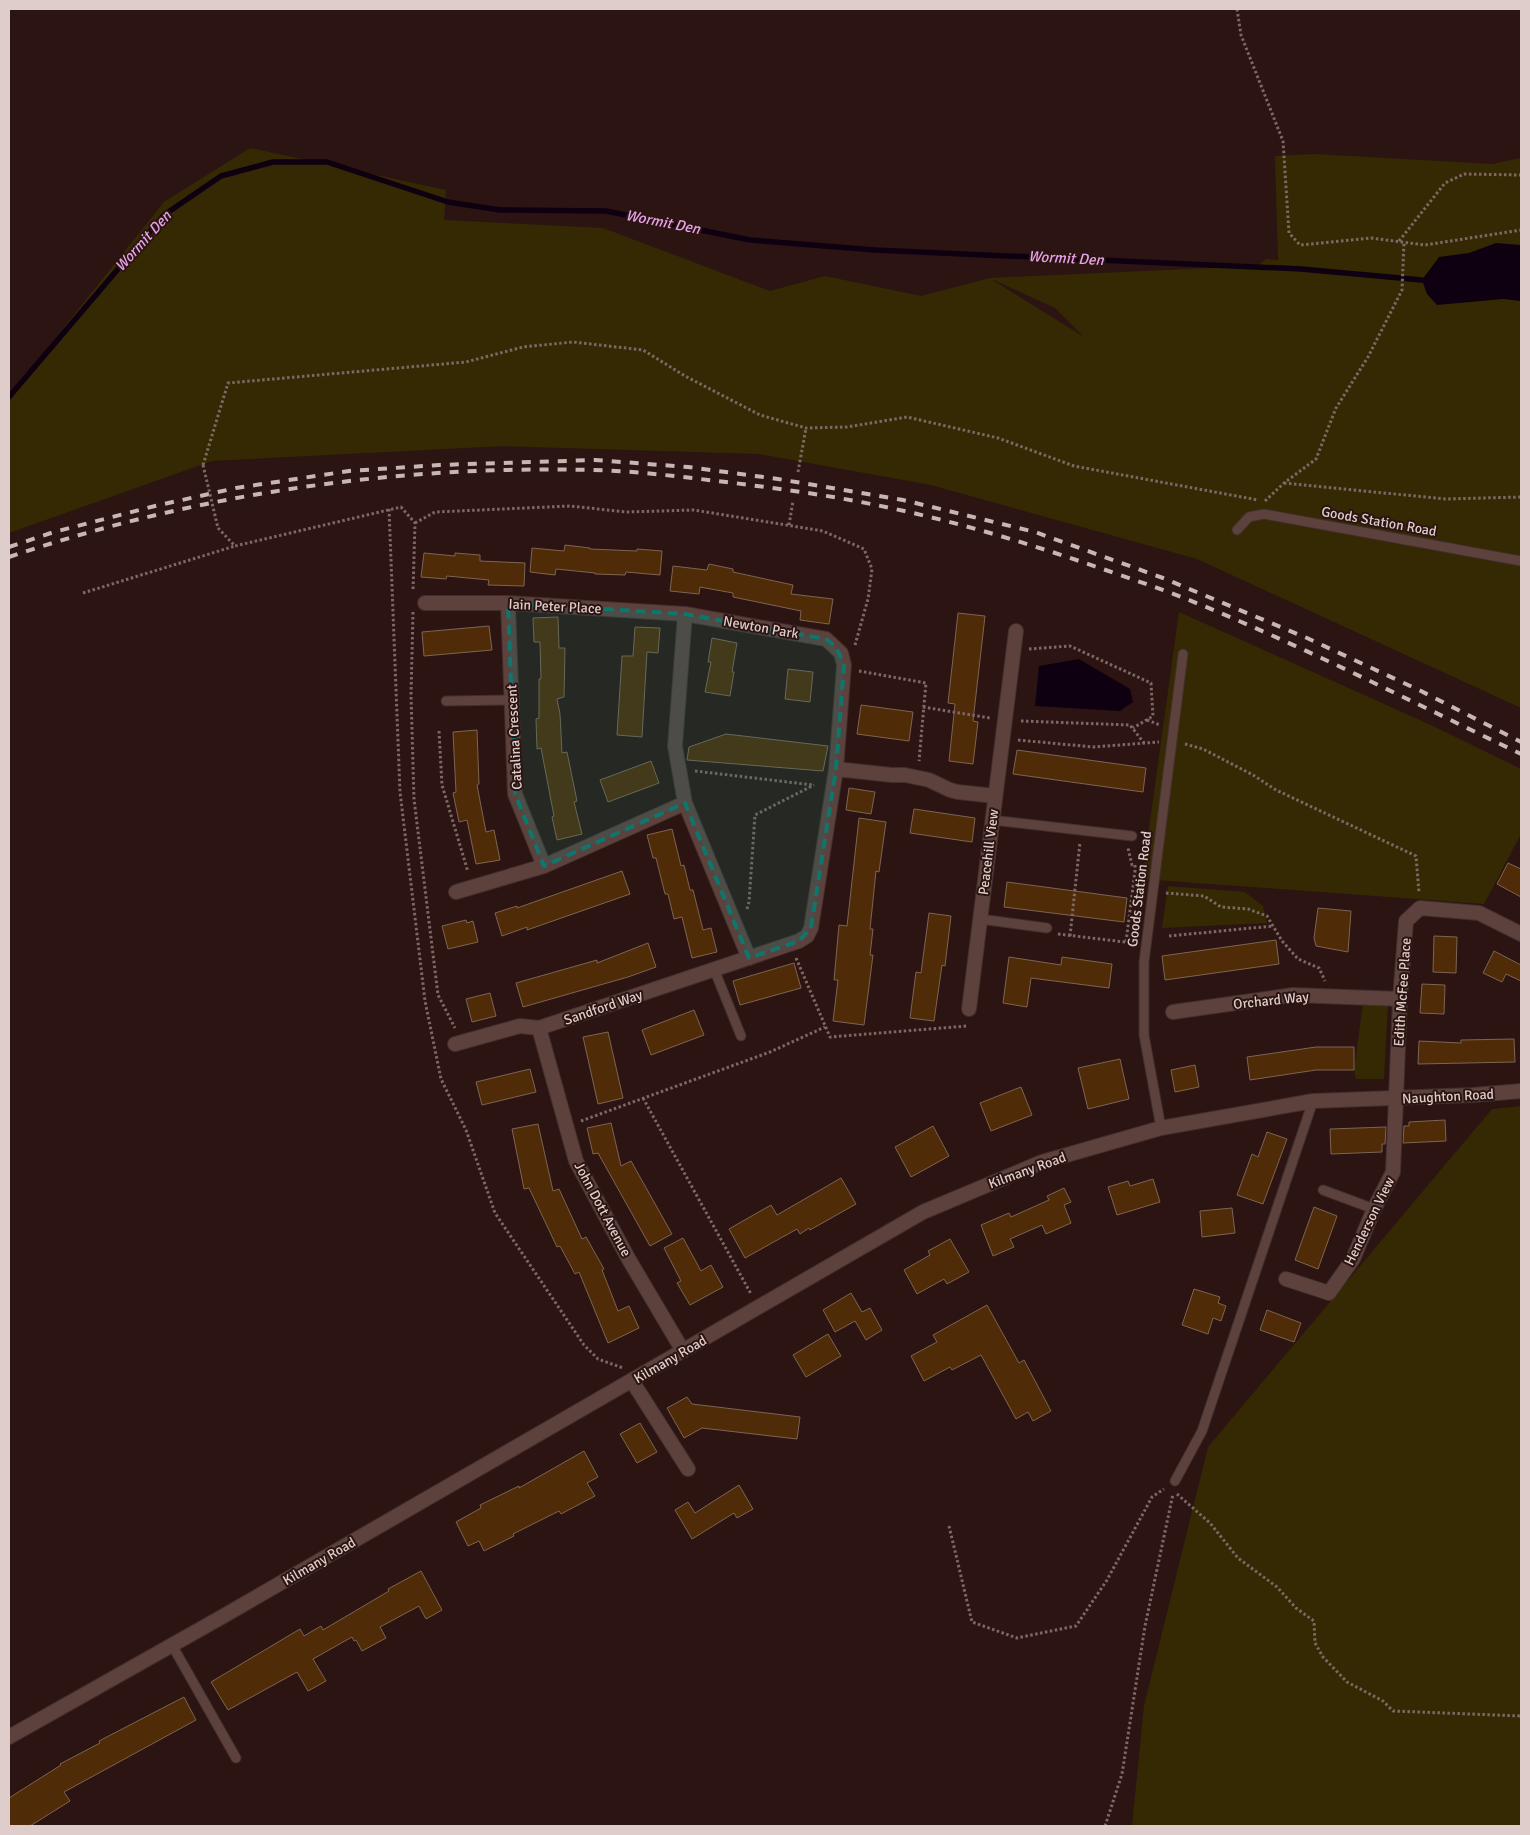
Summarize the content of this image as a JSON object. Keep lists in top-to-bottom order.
{
  "streets": {
    "street": [
      "Iain Peter Place",
      "Newton Park",
      "Catalina Crescent",
      "Peacehill View",
      "Edith McFee Place",
      "Orchard Way",
      "Sandford Way",
      "Naughton Road",
      "Kilmany Road",
      "John Dott Avenue",
      "Henderson View"
    ],
    "lane": ["Goods Station Road"]
  },
  "crossings": [
    ["Goods Station Road", "Kilmany Road"],
    ["Iain Peter Place", "Newton Park"],
    ["Iain Peter Place", "Catalina Crescent"],
    ["Edith McFee Place", "Orchard Way"],
    ["Edith McFee Place", "Naughton Road"],
    ["Edith McFee Place", "Henderson View"],
    ["Sandford Way", "John Dott Avenue"],
    ["Naughton Road", "Kilmany Road"],
    ["Naughton Road", "Henderson View"],
    ["Kilmany Road", "John Dott Avenue"]
  ],
  "water": ["Wormit Den"]
}
